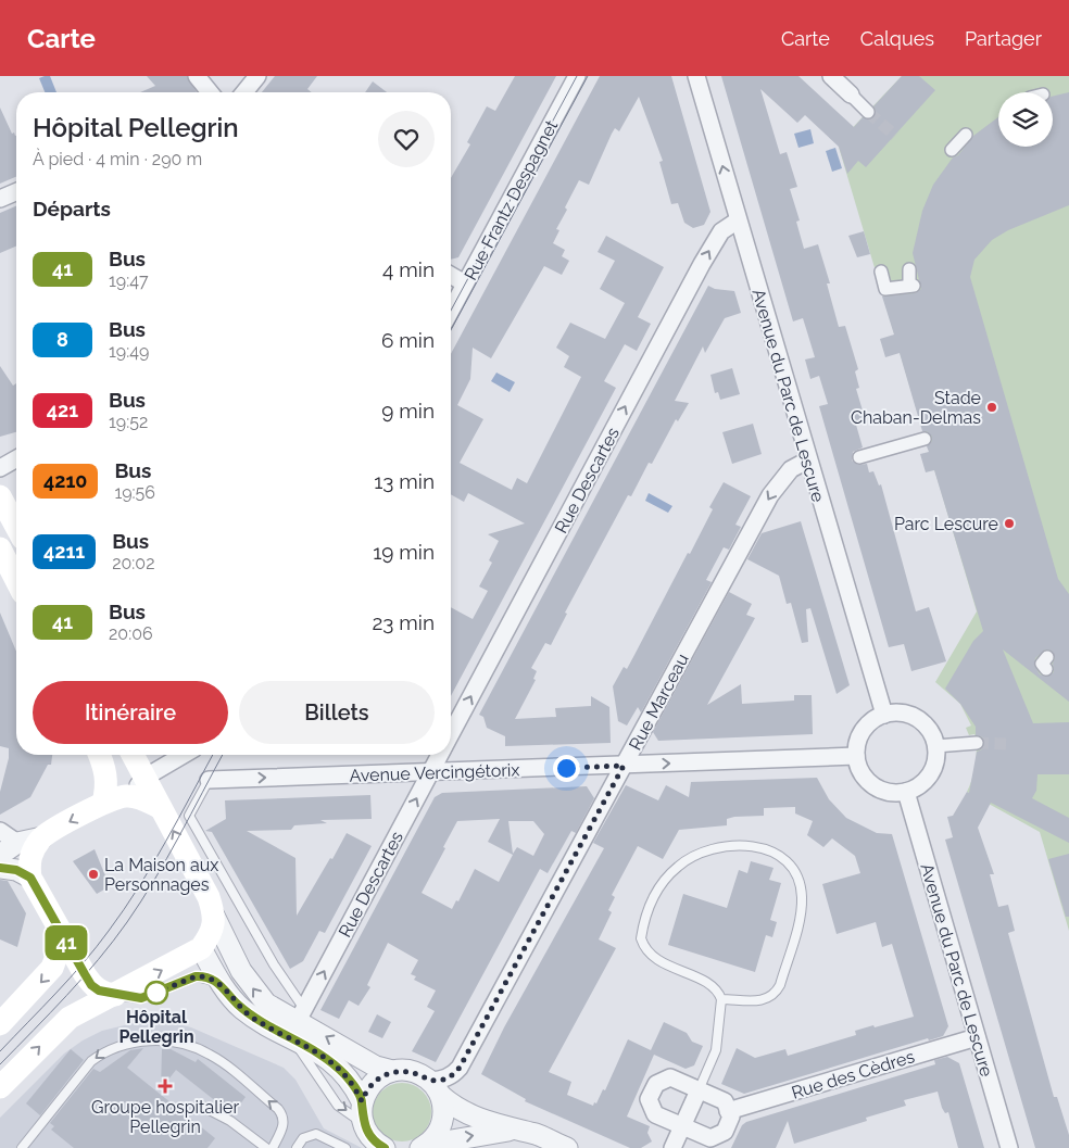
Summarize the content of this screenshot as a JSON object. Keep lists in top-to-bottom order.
{
  "streets": {
    "street": [
      "Rue Frantz Despagnet",
      "Avenue du Parc de Lescure",
      "Rue Descartes",
      "Rue Marceau",
      "Avenue Vercingétorix",
      "Rue des Cèdres"
    ]
  },
  "crossings": [
    ["Avenue du Parc de Lescure", "Rue Descartes"],
    ["Avenue du Parc de Lescure", "Rue Marceau"],
    ["Avenue du Parc de Lescure", "Avenue Vercingétorix"],
    ["Avenue du Parc de Lescure", "Rue des Cèdres"],
    ["Rue Descartes", "Avenue Vercingétorix"],
    ["Rue Marceau", "Avenue Vercingétorix"]
  ],
  "one_way": ["Rue Descartes", "Rue Marceau", "Avenue Vercingétorix"],
  "places": {
    "other": [
      "Stade Chaban-Delmas",
      "Parc Lescure",
      "La Maison aux Personnages",
      "Hôpital Pellegrin"
    ],
    "health": ["Groupe hospitalier Pellegrin"]
  },
  "lines": ["bus line 41"],
  "page": {
    "header": "Carte",
    "nav": ["Carte", "Calques", "Partager"],
    "on_map": "41",
    "heading": [
      ["Hôpital Pellegrin", "À pied · 4 min · 290 m"],
      "Départs"
    ],
    "list": [
      {
        "mark": "41",
        "name": "Bus",
        "note": "19:47",
        "value": "4 min"
      },
      {
        "mark": "8",
        "name": "Bus",
        "note": "19:49",
        "value": "6 min"
      },
      {
        "mark": "421",
        "name": "Bus",
        "note": "19:52",
        "value": "9 min"
      },
      {
        "mark": "4210",
        "name": "Bus",
        "note": "19:56",
        "value": "13 min"
      },
      {
        "mark": "4211",
        "name": "Bus",
        "note": "20:02",
        "value": "19 min"
      },
      {
        "mark": "41",
        "name": "Bus",
        "note": "20:06",
        "value": "23 min"
      }
    ],
    "buttons": ["Itinéraire", "Billets"]
  }
}
